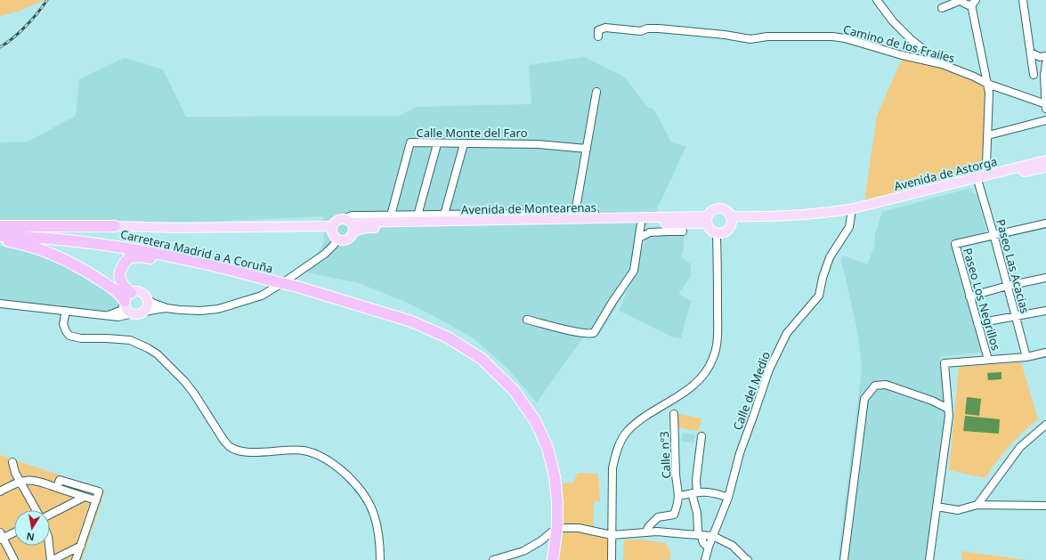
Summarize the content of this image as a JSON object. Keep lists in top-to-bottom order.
{
  "streets": {
    "highway": ["Carretera Madrid a A Coruña"],
    "main road": ["Avenida de Astorga", "Avenida de Montearenas"],
    "street": [
      "Camino de los Frailes",
      "Calle Monte del Faro",
      "Paseo Las Acacias",
      "Paseo Los Negrillos",
      "Calle del Medio",
      "Calle nº3"
    ]
  },
  "crossings": [
    ["Avenida de Astorga", "Paseo Las Acacias"],
    ["Avenida de Astorga", "Calle del Medio"],
    ["Avenida de Montearenas", "Carretera Madrid a A Coruña"],
    ["Paseo Las Acacias", "Paseo Los Negrillos"]
  ],
  "north": "bottom"
}
